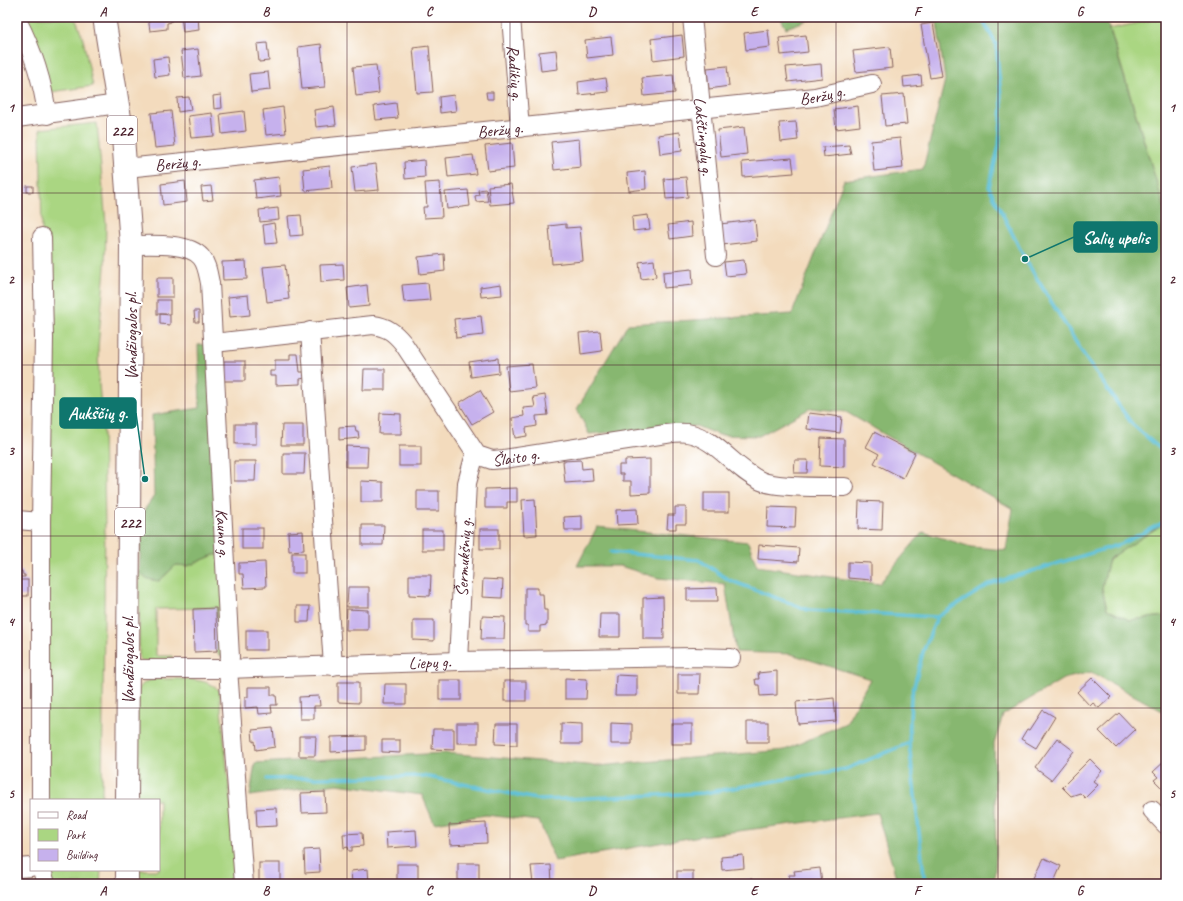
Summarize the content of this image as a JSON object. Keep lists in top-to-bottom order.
{
  "streets": {
    "main road": ["222", "Vandžiogalos pl."],
    "street": [
      "Radikių g.",
      "Beržų g.",
      "Lakštingalų g.",
      "Šlaito g.",
      "Kauno g.",
      "Šermukšnių g.",
      "Liepų g."
    ]
  },
  "crossings": [
    ["Radikių g.", "Beržų g."],
    ["Beržų g.", "Lakštingalų g."],
    ["Beržų g.", "Vandžiogalos pl."],
    ["Vandžiogalos pl.", "Kauno g."],
    ["Vandžiogalos pl.", "Liepų g."],
    ["Šlaito g.", "Kauno g."],
    ["Šlaito g.", "Šermukšnių g."],
    ["Kauno g.", "Liepų g."],
    ["Šermukšnių g.", "Liepų g."]
  ],
  "places": ["Salių upelis", "Aukščių g."],
  "legend": ["Road", "Park", "Building"],
  "grid": {
    "columns": [
      "A",
      "B",
      "C",
      "D",
      "E",
      "F",
      "G"
    ],
    "rows": [
      "1",
      "2",
      "3",
      "4",
      "5"
    ]
  }
}
